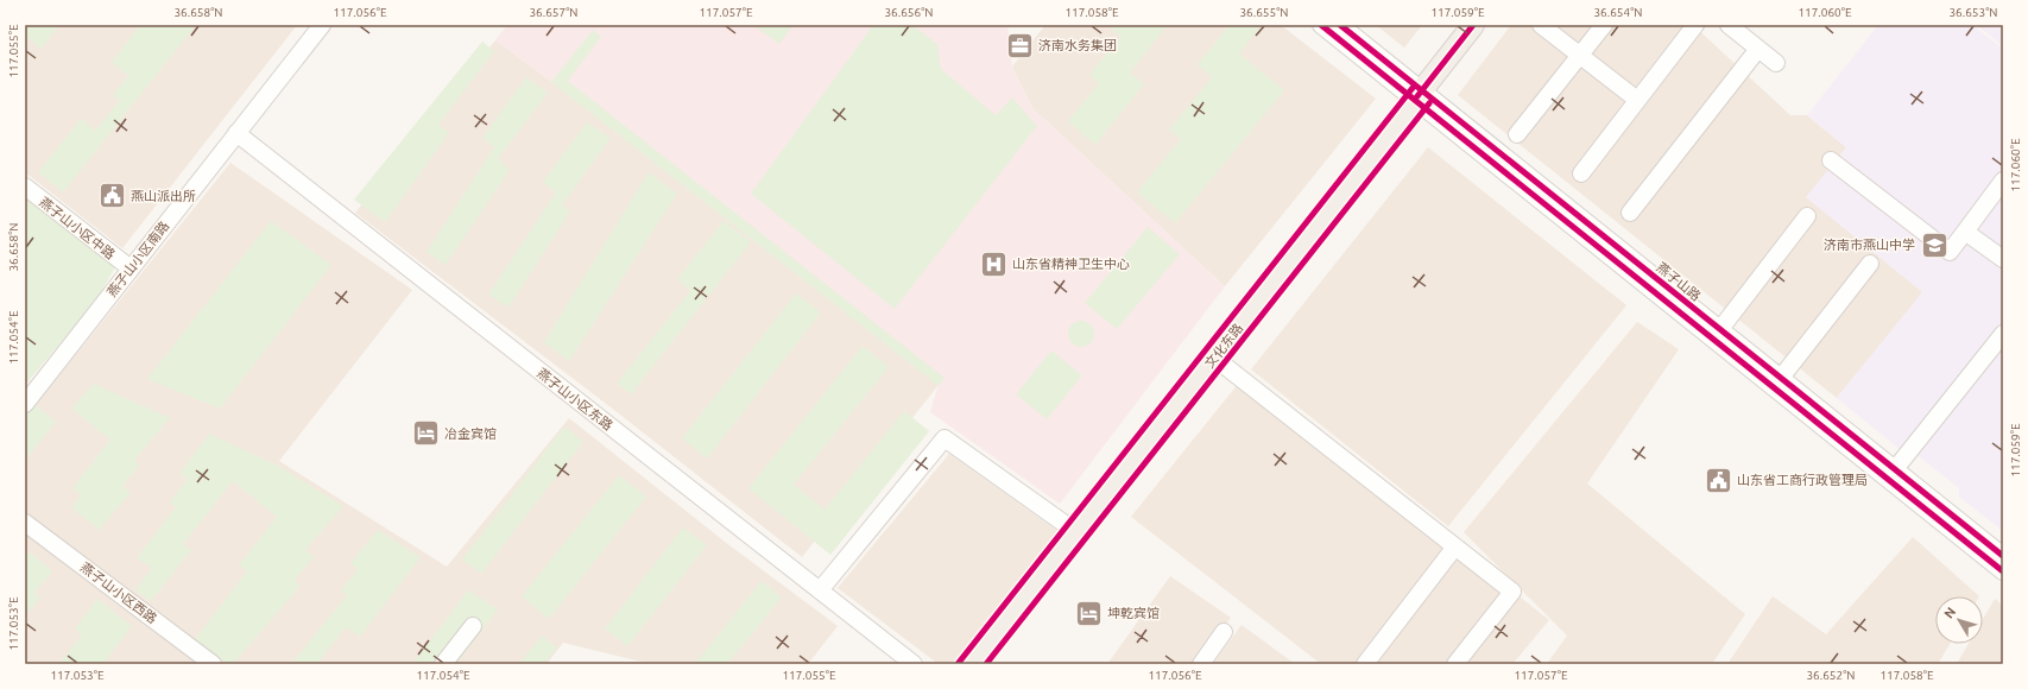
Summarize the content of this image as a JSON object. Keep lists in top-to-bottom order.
{
  "streets": {
    "main road": ["文化东路"],
    "street": [
      "燕子山小区中路",
      "燕子山小区南路",
      "燕子山路",
      "燕子山小区东路",
      "燕子山小区西路"
    ]
  },
  "crossings": [
    ["燕子山小区中路", "燕子山小区南路"],
    ["燕子山小区南路", "燕子山小区东路"],
    ["燕子山路", "文化东路"]
  ],
  "places": {
    "office": ["济南水务集团"],
    "public building": ["燕山派出所", "山东省工商行政管理局"],
    "school or university": ["济南市燕山中学"],
    "hospital": ["山东省精神卫生中心"],
    "hotel": ["冶金宾馆", "坤乾宾馆"]
  },
  "north": "top left",
  "coordinates": [
    "36.658°N",
    "117.056°E",
    "36.657°N",
    "117.057°E",
    "36.656°N",
    "117.058°E",
    "36.655°N",
    "117.059°E",
    "36.654°N",
    "117.060°E",
    "36.653°N",
    "117.055°E",
    "117.054°E",
    "117.053°E",
    "36.652°N"
  ]
}
